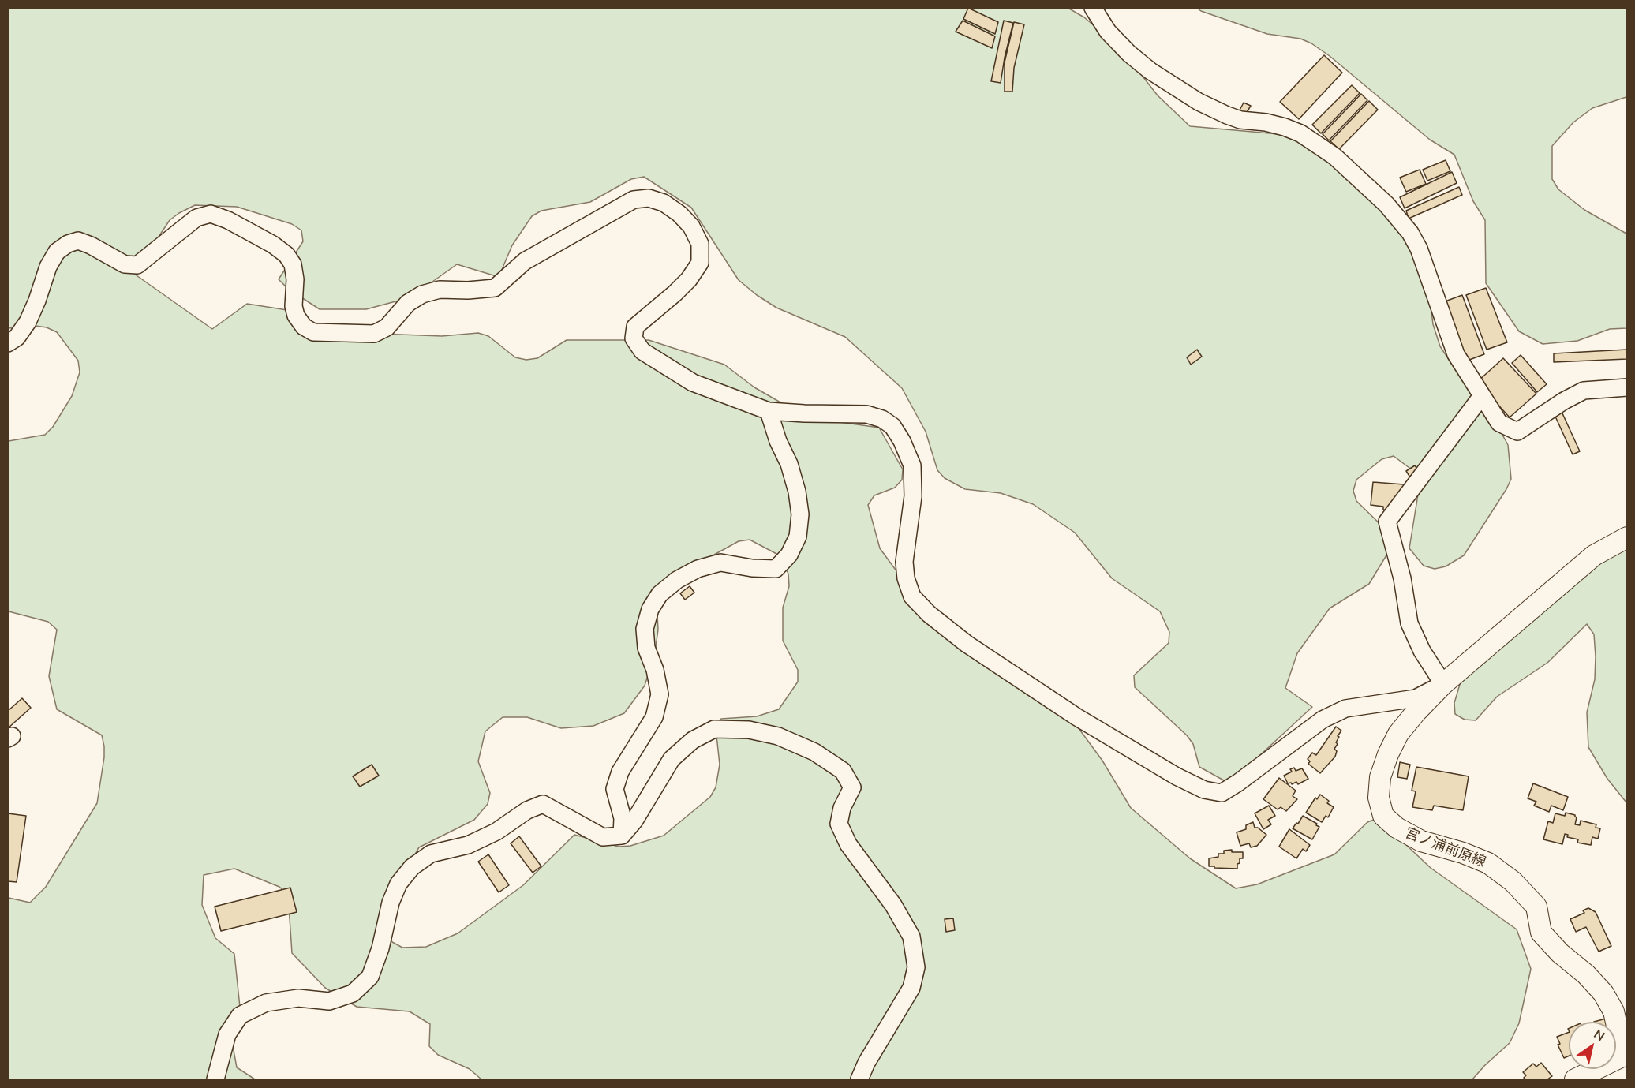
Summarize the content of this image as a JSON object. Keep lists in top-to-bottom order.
{
  "streets": {
    "main road": ["宮ノ浦前原線"]
  },
  "north": "top right"
}
